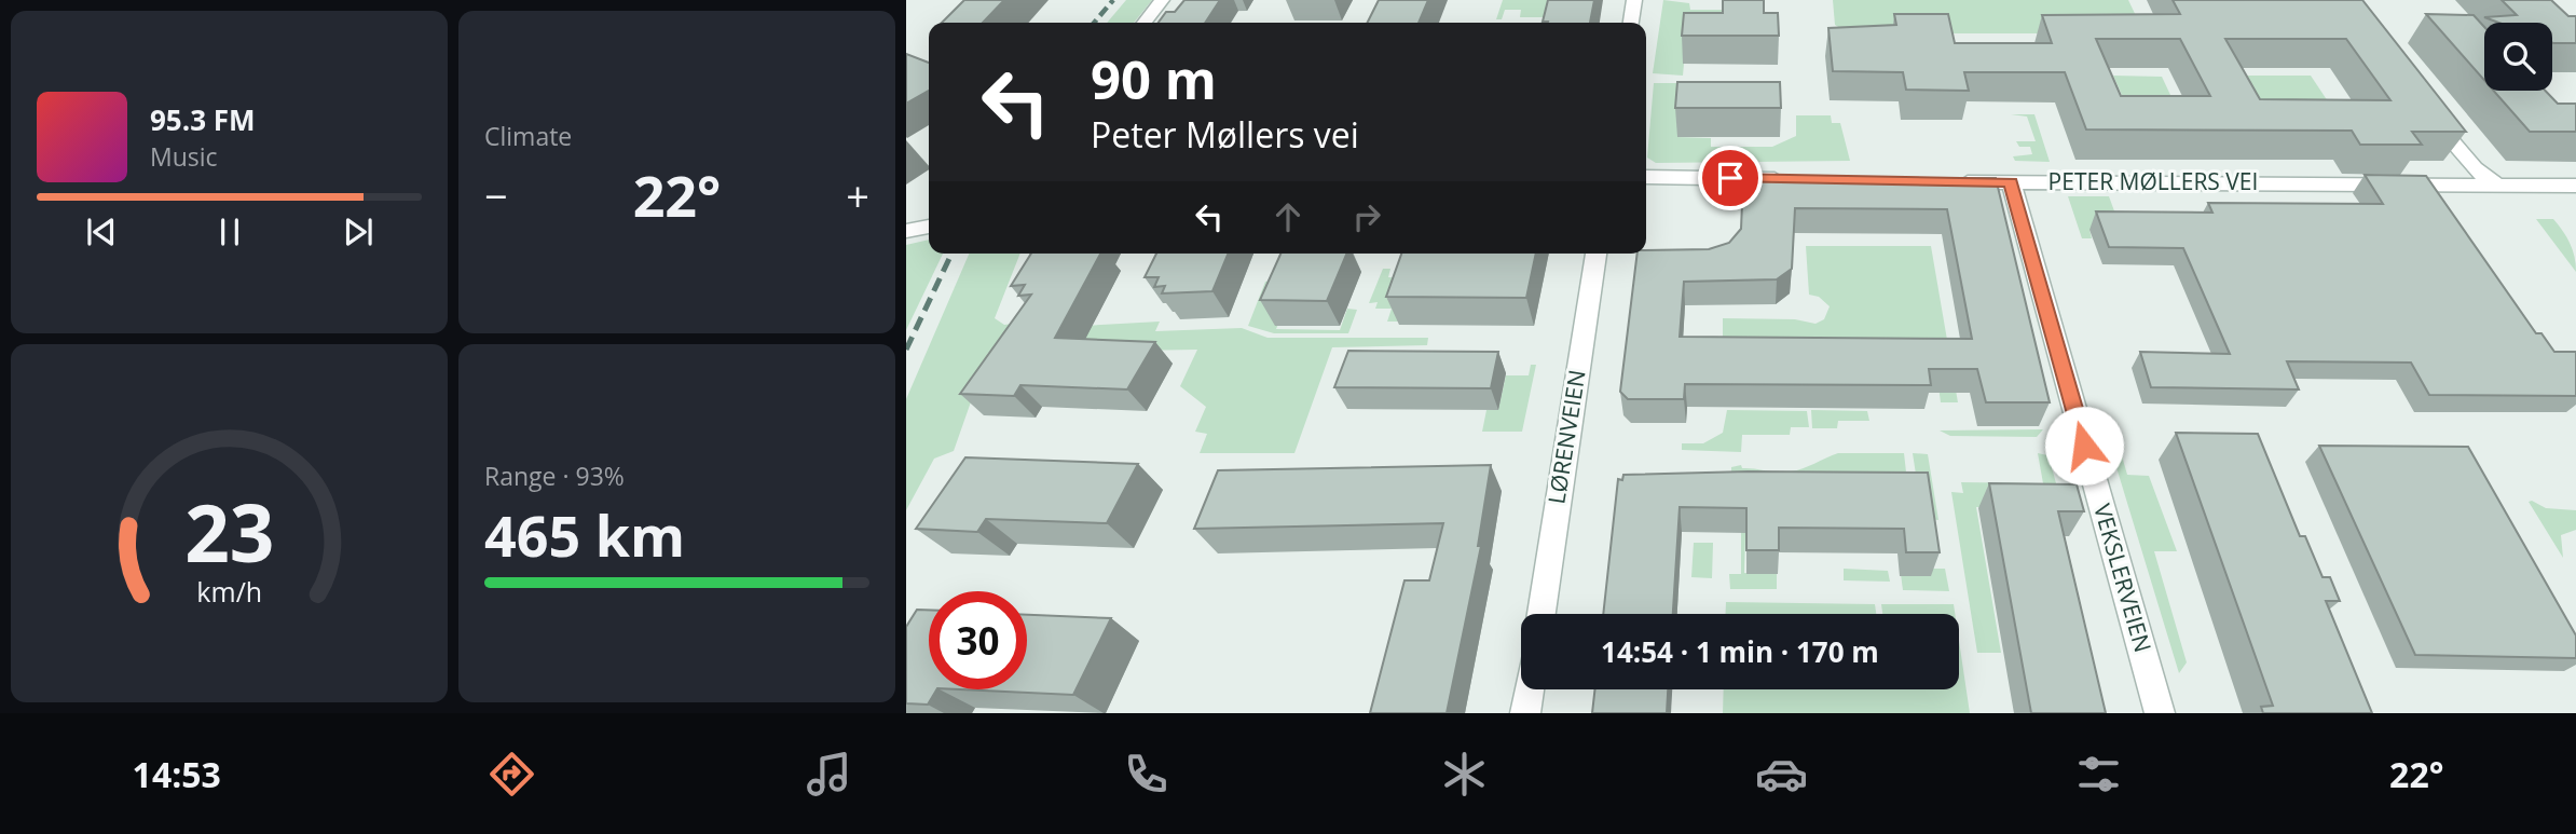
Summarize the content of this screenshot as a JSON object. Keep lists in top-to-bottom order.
{
  "streets": {
    "street": ["PETER MØLLERS VEI", "LØRENVEIEN", "VEKSLERVEIEN"]
  },
  "crossings": [
    ["PETER MØLLERS VEI", "VEKSLERVEIEN"]
  ],
  "page": {
    "tile": [
      "Climate",
      ["Range · 93%", "465 km"]
    ],
    "turn": ["90 m", "Peter Møllers vei"],
    "song": ["95.3 FM", "Music"],
    "heat": ["−", "22°", "+"],
    "limit": "30",
    "trip": "14:54 · 1 min · 170 m",
    "tabs": ["14:53", "22°"],
    "gauge": ["23", "km/h"]
  }
}
